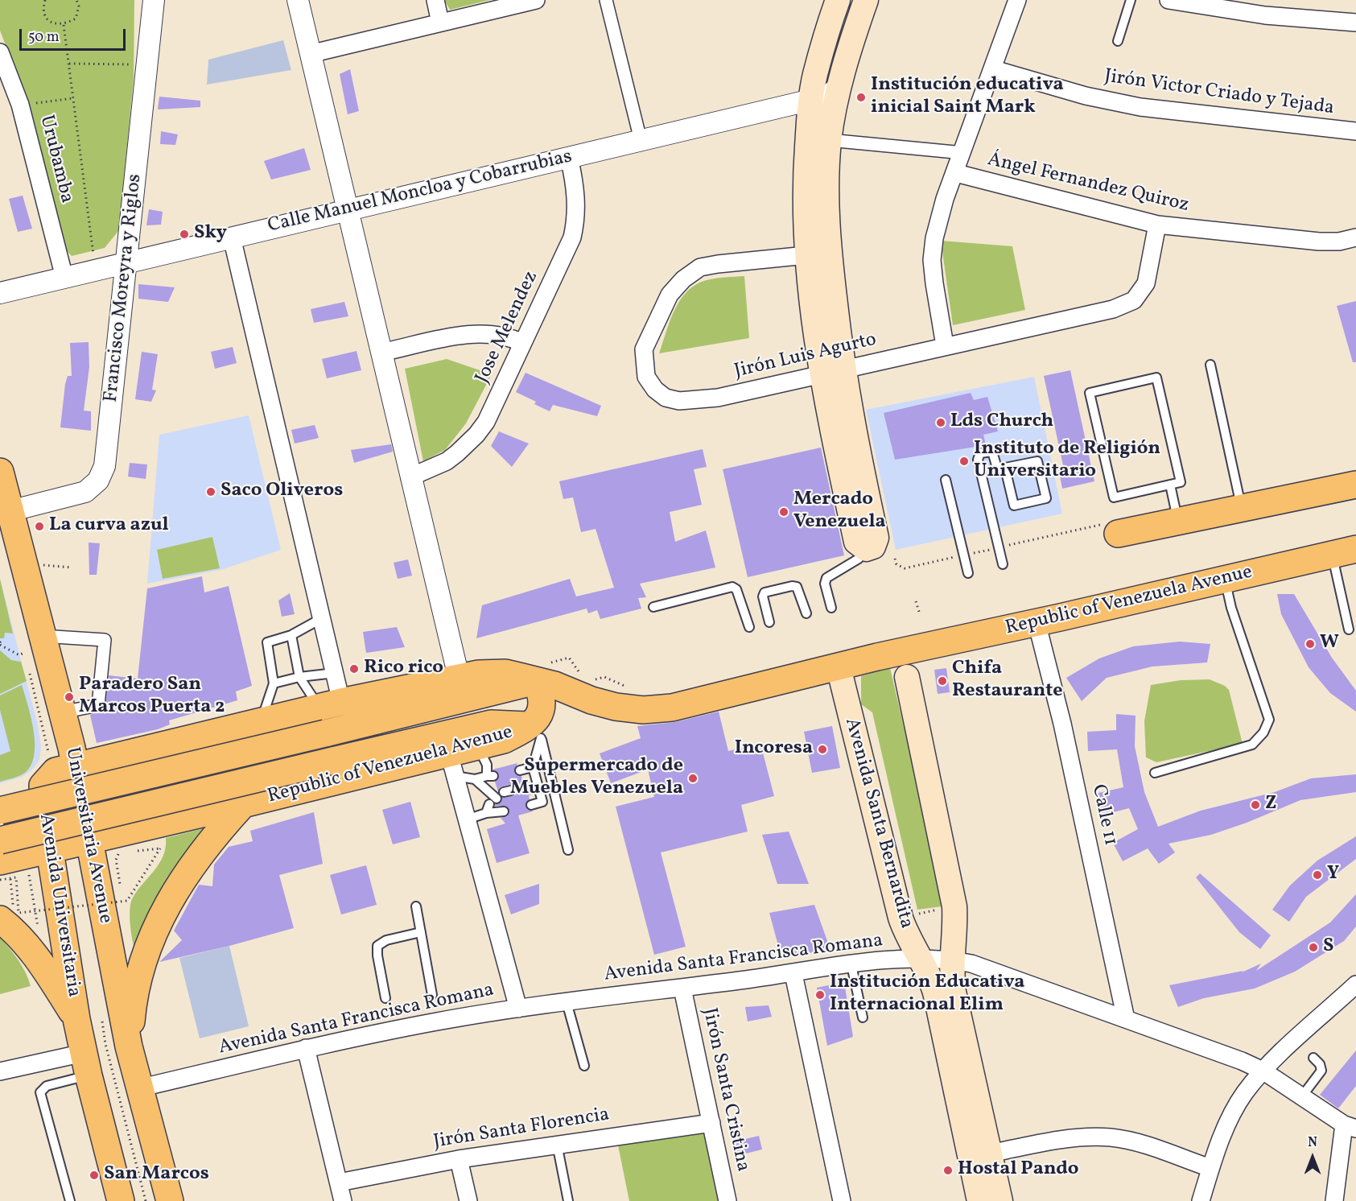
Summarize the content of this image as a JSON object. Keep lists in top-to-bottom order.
{
  "streets": {
    "main road": [
      "Republic of Venezuela Avenue",
      "Avenida Santa Bernardita",
      "Universitaria Avenue",
      "Avenida Universitaria"
    ],
    "street": [
      "Jirón Victor Criado y Tejada",
      "Urubamba",
      "Ángel Fernandez Quiroz",
      "Calle Manuel Moncloa y Cobarrubias",
      "Francisco Moreyra y Riglos",
      "Jose Melendez",
      "Jirón Luis Agurto",
      "Calle 11",
      "Avenida Santa Francisca Romana",
      "Jirón Santa Cristina",
      "Jirón Santa Florencia"
    ]
  },
  "crossings": [
    ["Urubamba", "Calle Manuel Moncloa y Cobarrubias"],
    ["Ángel Fernandez Quiroz", "Jirón Luis Agurto"],
    ["Calle Manuel Moncloa y Cobarrubias", "Francisco Moreyra y Riglos"],
    ["Calle Manuel Moncloa y Cobarrubias", "Jose Melendez"],
    ["Francisco Moreyra y Riglos", "Universitaria Avenue"],
    ["Republic of Venezuela Avenue", "Calle 11"],
    ["Republic of Venezuela Avenue", "Avenida Santa Bernardita"],
    ["Republic of Venezuela Avenue", "Universitaria Avenue"],
    ["Republic of Venezuela Avenue", "Avenida Universitaria"],
    ["Calle 11", "Avenida Santa Francisca Romana"],
    ["Avenida Santa Bernardita", "Avenida Santa Francisca Romana"],
    ["Universitaria Avenue", "Avenida Universitaria"],
    ["Universitaria Avenue", "Avenida Santa Francisca Romana"],
    ["Avenida Santa Francisca Romana", "Jirón Santa Cristina"],
    ["Jirón Santa Cristina", "Jirón Santa Florencia"]
  ],
  "places": [
    "Institución educativa inicial Saint Mark",
    "Sky",
    "Lds Church",
    "Instituto de Religión Universitario",
    "Saco Oliveros",
    "Mercado Venezuela",
    "La curva azul",
    "W",
    "Rico rico",
    "Chifa Restaurante",
    "Paradero San Marcos Puerta 2",
    "Incoresa",
    "Supermercado de Muebles Venezuela",
    "Z",
    "Y",
    "S",
    "Institución Educativa Internacional Elim",
    "Hostal Pando",
    "San Marcos"
  ],
  "scale_bar": "50 m",
  "north": "top"
}
